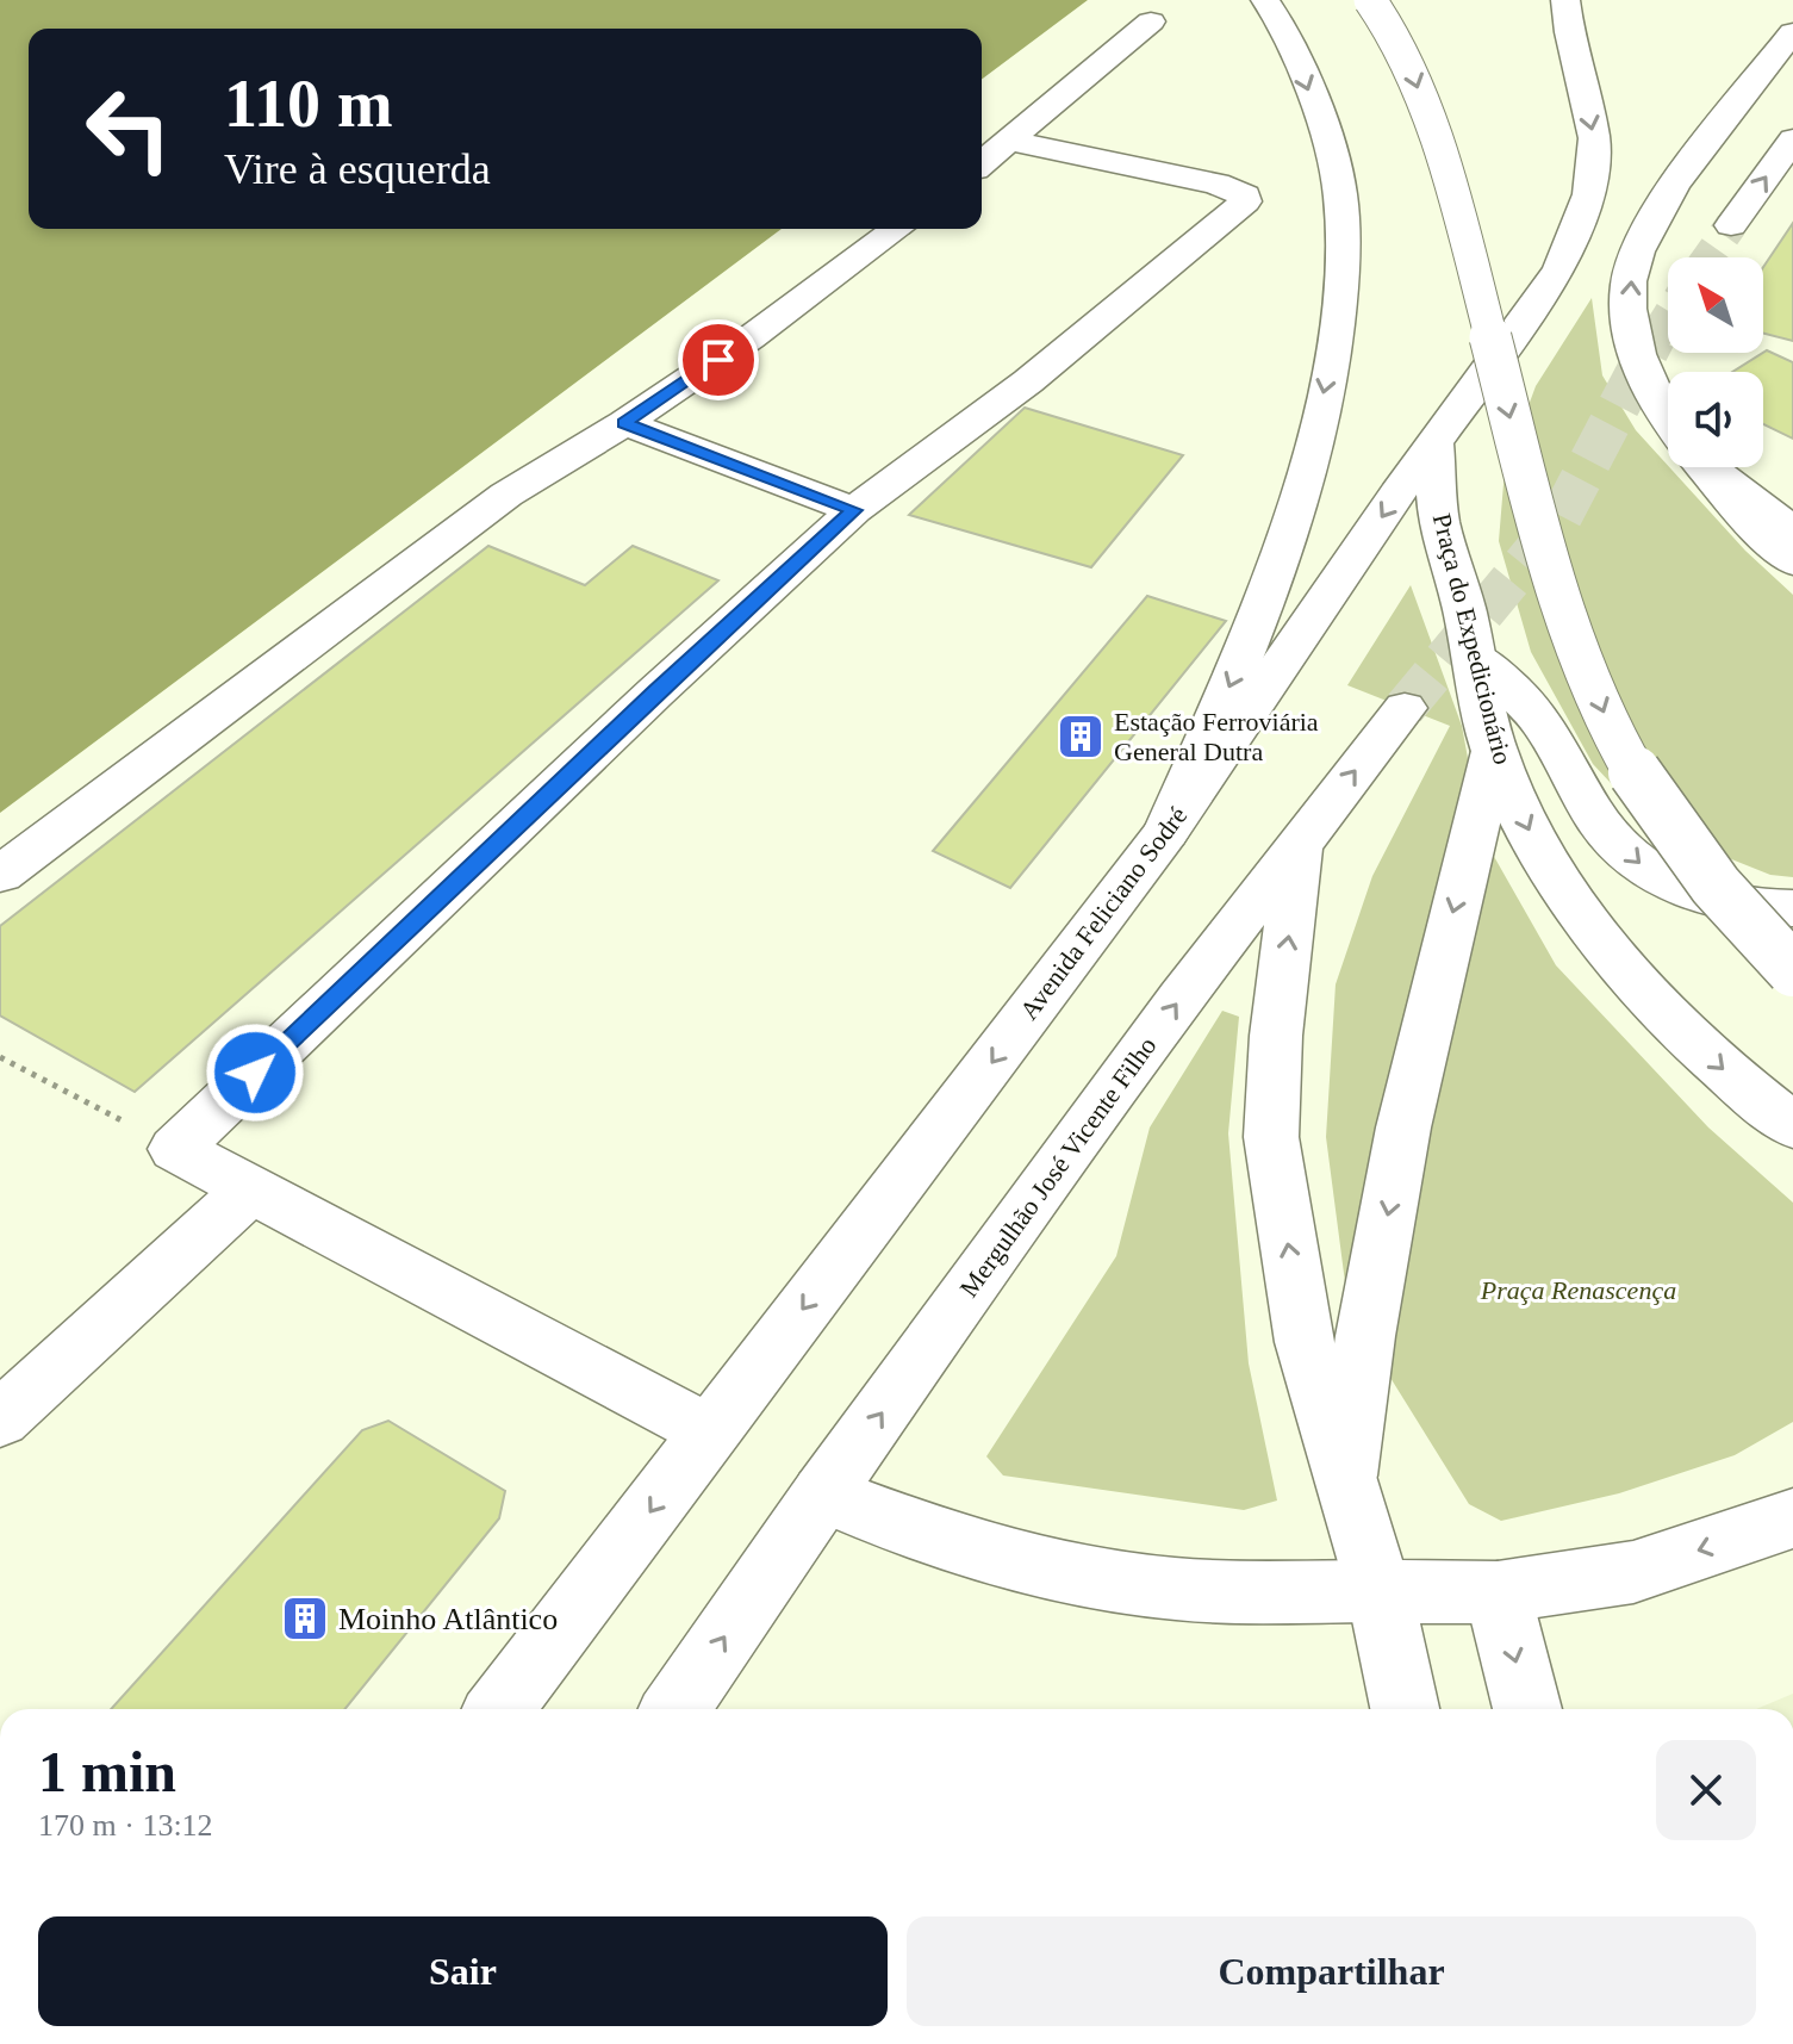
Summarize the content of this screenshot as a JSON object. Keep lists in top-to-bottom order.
{
  "streets": {
    "main road": ["Praça do Expedicionário", "Avenida Feliciano Sodré", "Mergulhão José Vicente Filho"]
  },
  "crossings": [
    ["Praça do Expedicionário", "Avenida Feliciano Sodré"]
  ],
  "parks": ["Praça Renascença"],
  "places": {
    "building": ["Estação Ferroviária General Dutra", "Moinho Atlântico"]
  },
  "north": "top left",
  "page": {
    "turn": ["110 m", "Vire à esquerda"],
    "heading": ["1 min", "170 m · 13:12"],
    "buttons": ["Sair", "Compartilhar"]
  }
}
